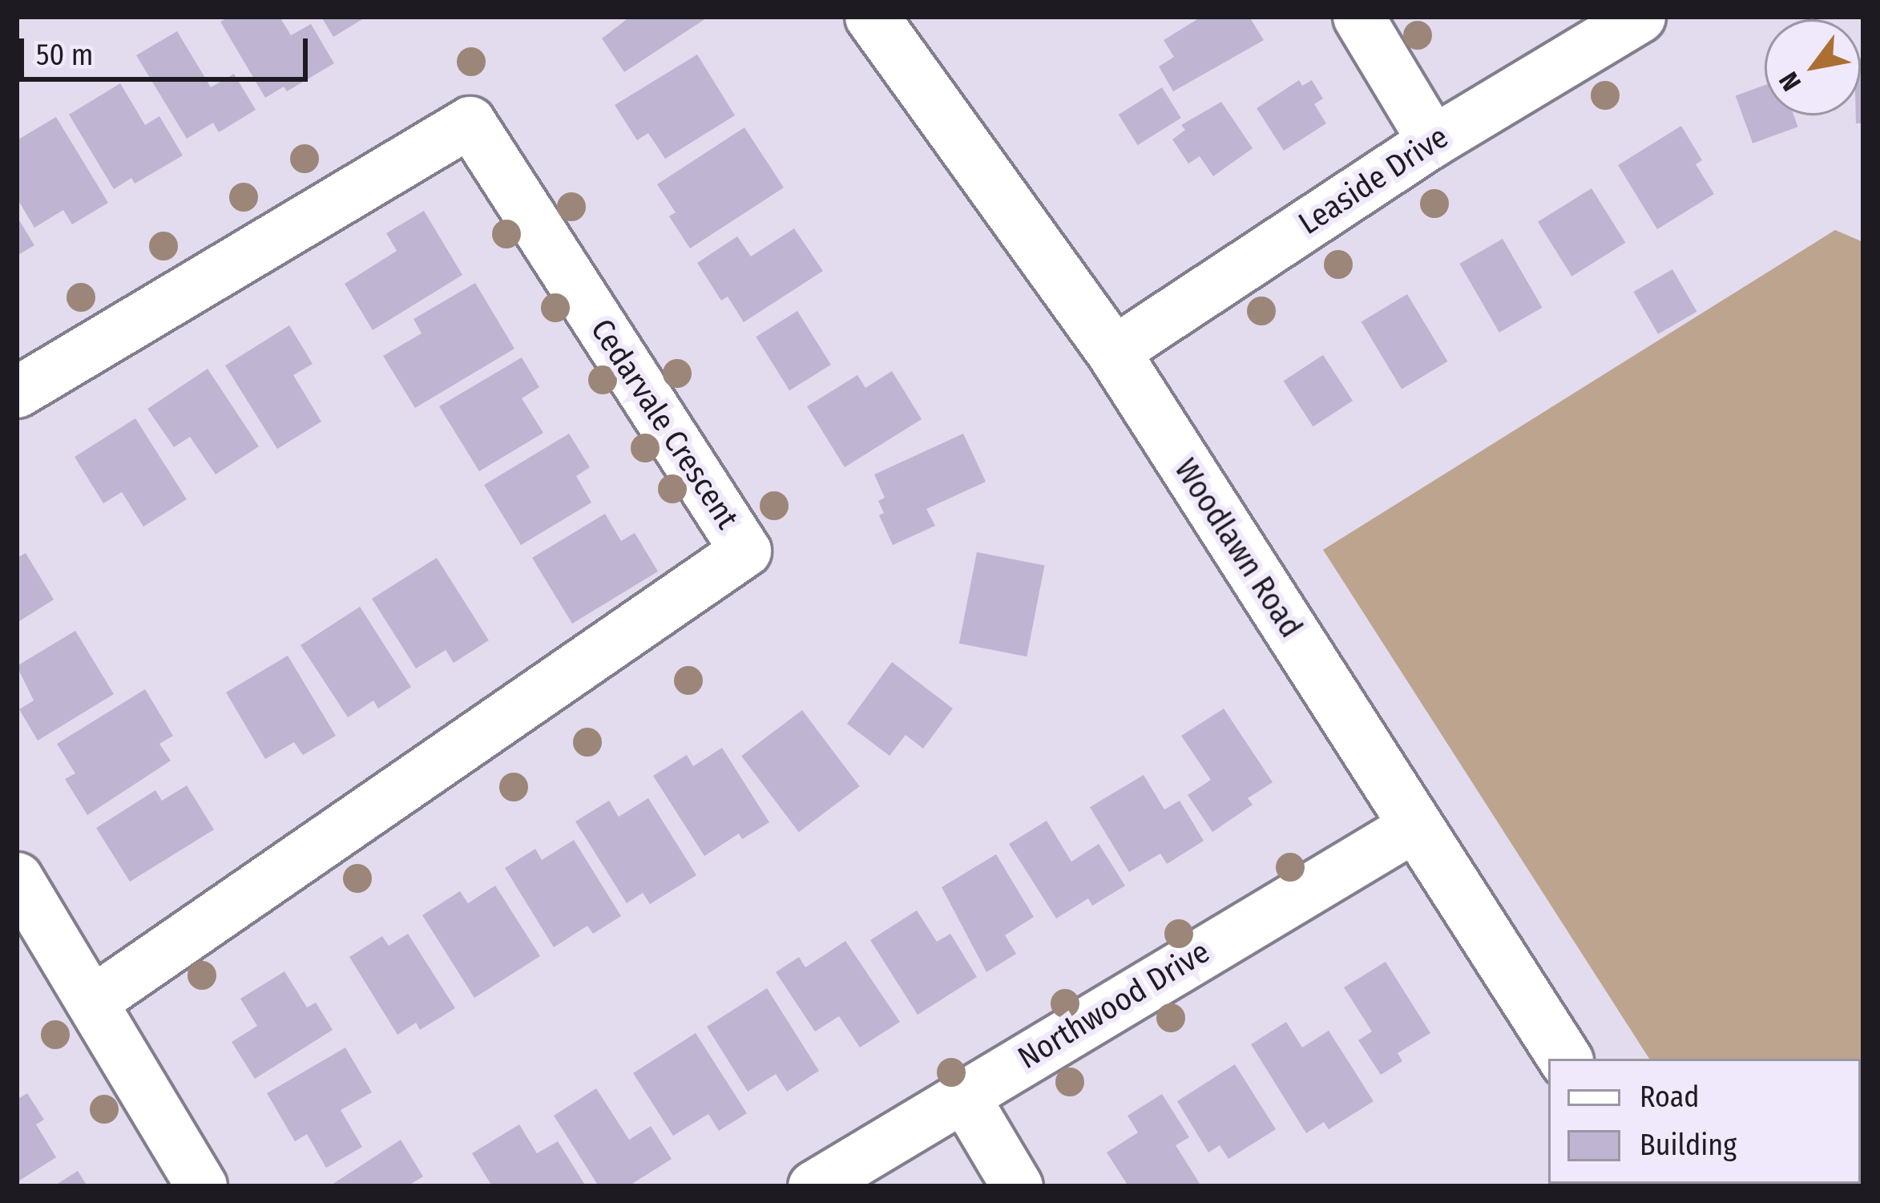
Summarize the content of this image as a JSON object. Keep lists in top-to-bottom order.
{
  "streets": {
    "main road": ["Woodlawn Road"],
    "street": ["Leaside Drive", "Cedarvale Crescent", "Northwood Drive"]
  },
  "crossings": [
    ["Leaside Drive", "Woodlawn Road"],
    ["Woodlawn Road", "Northwood Drive"]
  ],
  "legend": ["Road", "Building"],
  "scale_bar": "50 m",
  "north": "bottom left"
}
